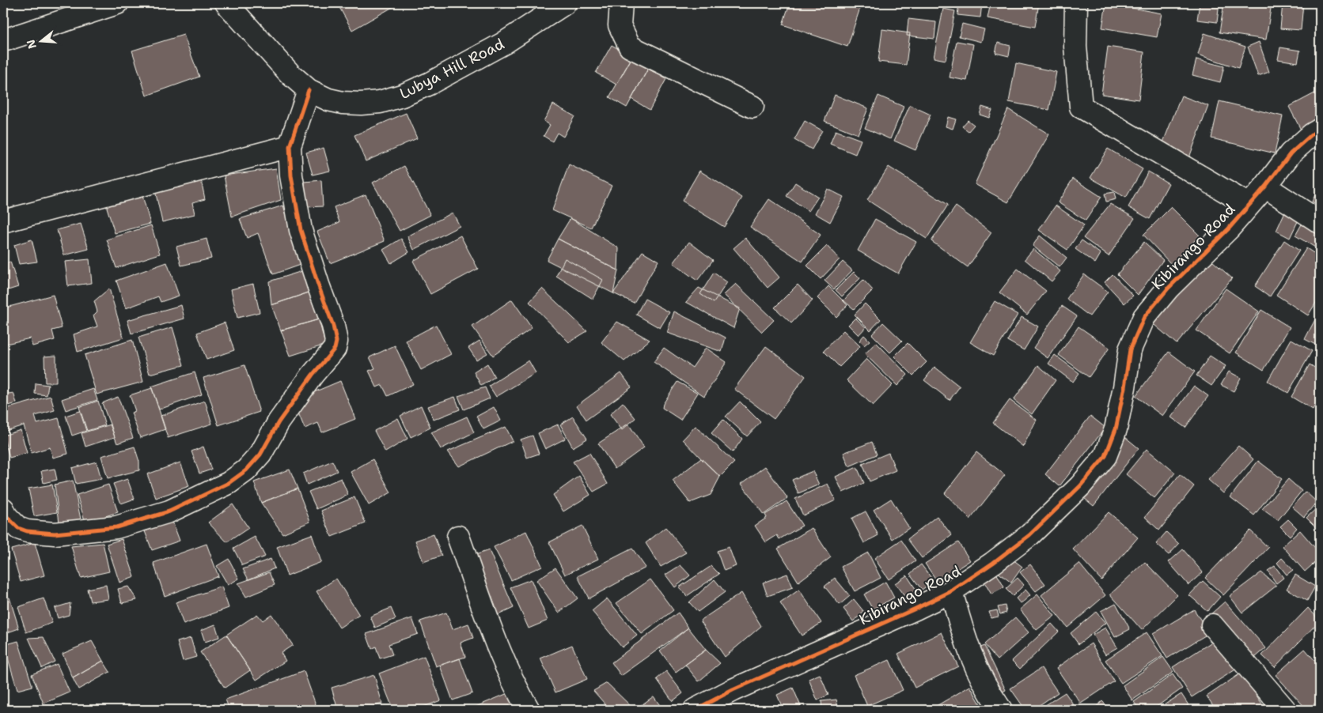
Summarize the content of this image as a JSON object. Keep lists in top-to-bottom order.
{
  "streets": {
    "street": ["Lubya Hill Road", "Kibirango Road"]
  },
  "north": "left"
}
